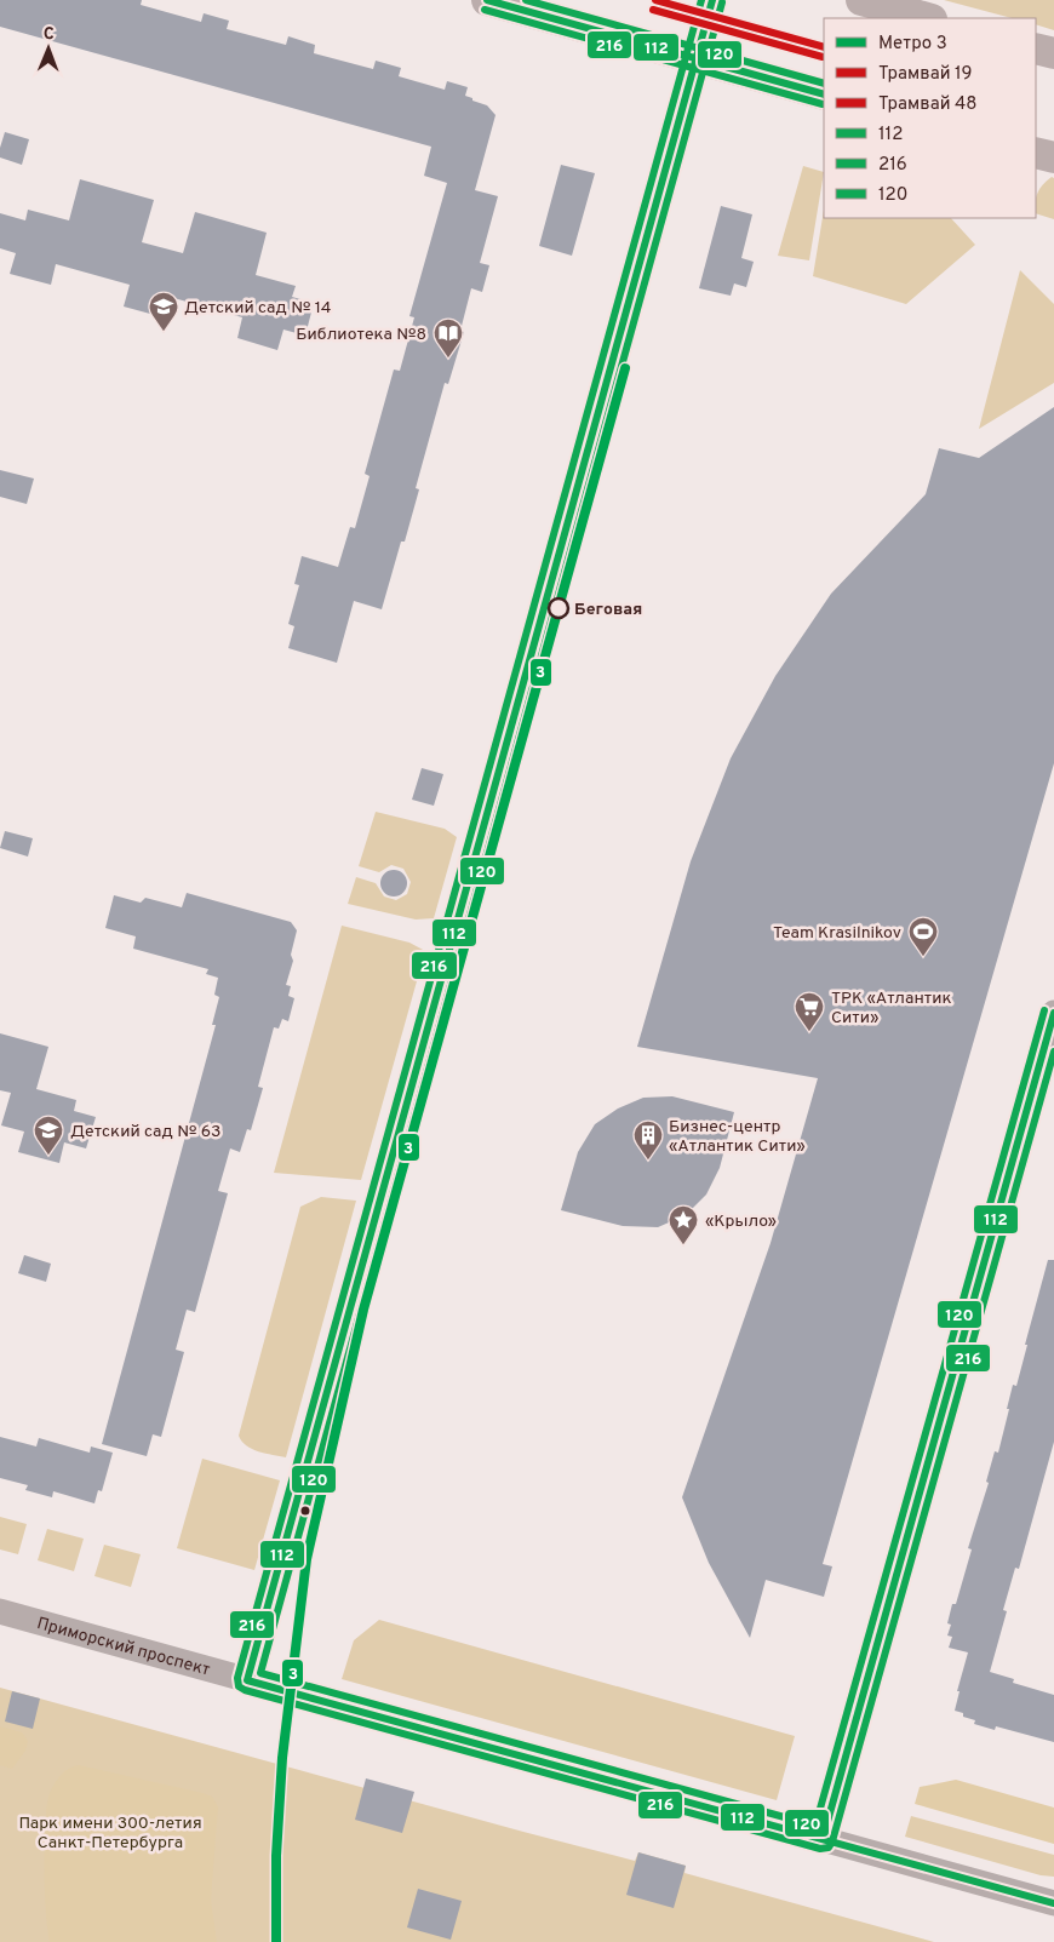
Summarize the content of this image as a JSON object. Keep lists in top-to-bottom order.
{
  "streets": {
    "street": ["Приморский проспект"]
  },
  "parks": ["Парк имени 300-летия Санкт-Петербурга"],
  "places": {
    "school or university": ["Детский сад № 14", "Детский сад № 63"],
    "library": ["Библиотека №8"],
    "other": ["Беговая"],
    "sports": ["Team Krasilnikov"],
    "supermarket": ["ТРК «Атлантик Сити»"],
    "building": ["Бизнес-центр «Атлантик Сити»"],
    "place": ["«Крыло»"]
  },
  "lines": [
    "tram line 19",
    "transit line 112",
    "transit line 216",
    "transit line 120",
    "tram line 48",
    "metro line 3"
  ],
  "legend": [
    "Метро 3",
    "Трамвай 19",
    "Трамвай 48",
    "112",
    "216",
    "120"
  ],
  "north": "top"
}
